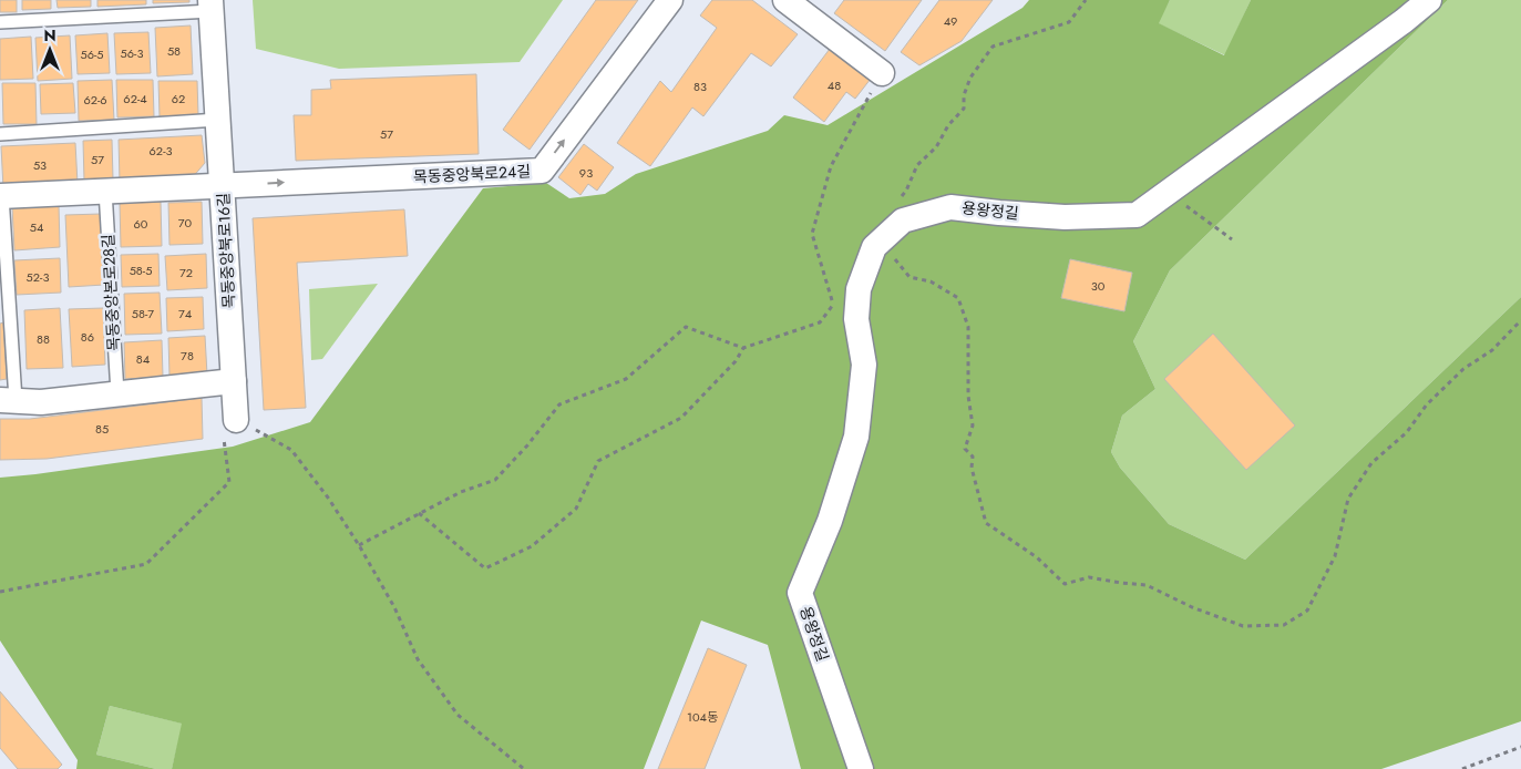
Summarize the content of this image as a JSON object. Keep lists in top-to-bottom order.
{
  "streets": {
    "street": ["목동중앙북로24길", "용왕정길", "목동중앙북로16길"],
    "lane": ["목동중앙본로28길"]
  },
  "crossings": [
    ["목동중앙북로24길", "목동중앙북로16길"]
  ],
  "one_way": ["목동중앙북로24길"],
  "house_numbers": [
    "49",
    "58",
    "56-3",
    "56-5",
    "48",
    "83",
    "62-4",
    "62",
    "62-6",
    "57",
    "62-3",
    "57",
    "53",
    "93",
    "70",
    "60",
    "54",
    "58-5",
    "72",
    "52-3",
    "30",
    "58-7",
    "74",
    "86",
    "88",
    "78",
    "84",
    "85",
    "104동"
  ],
  "north": "top"
}
